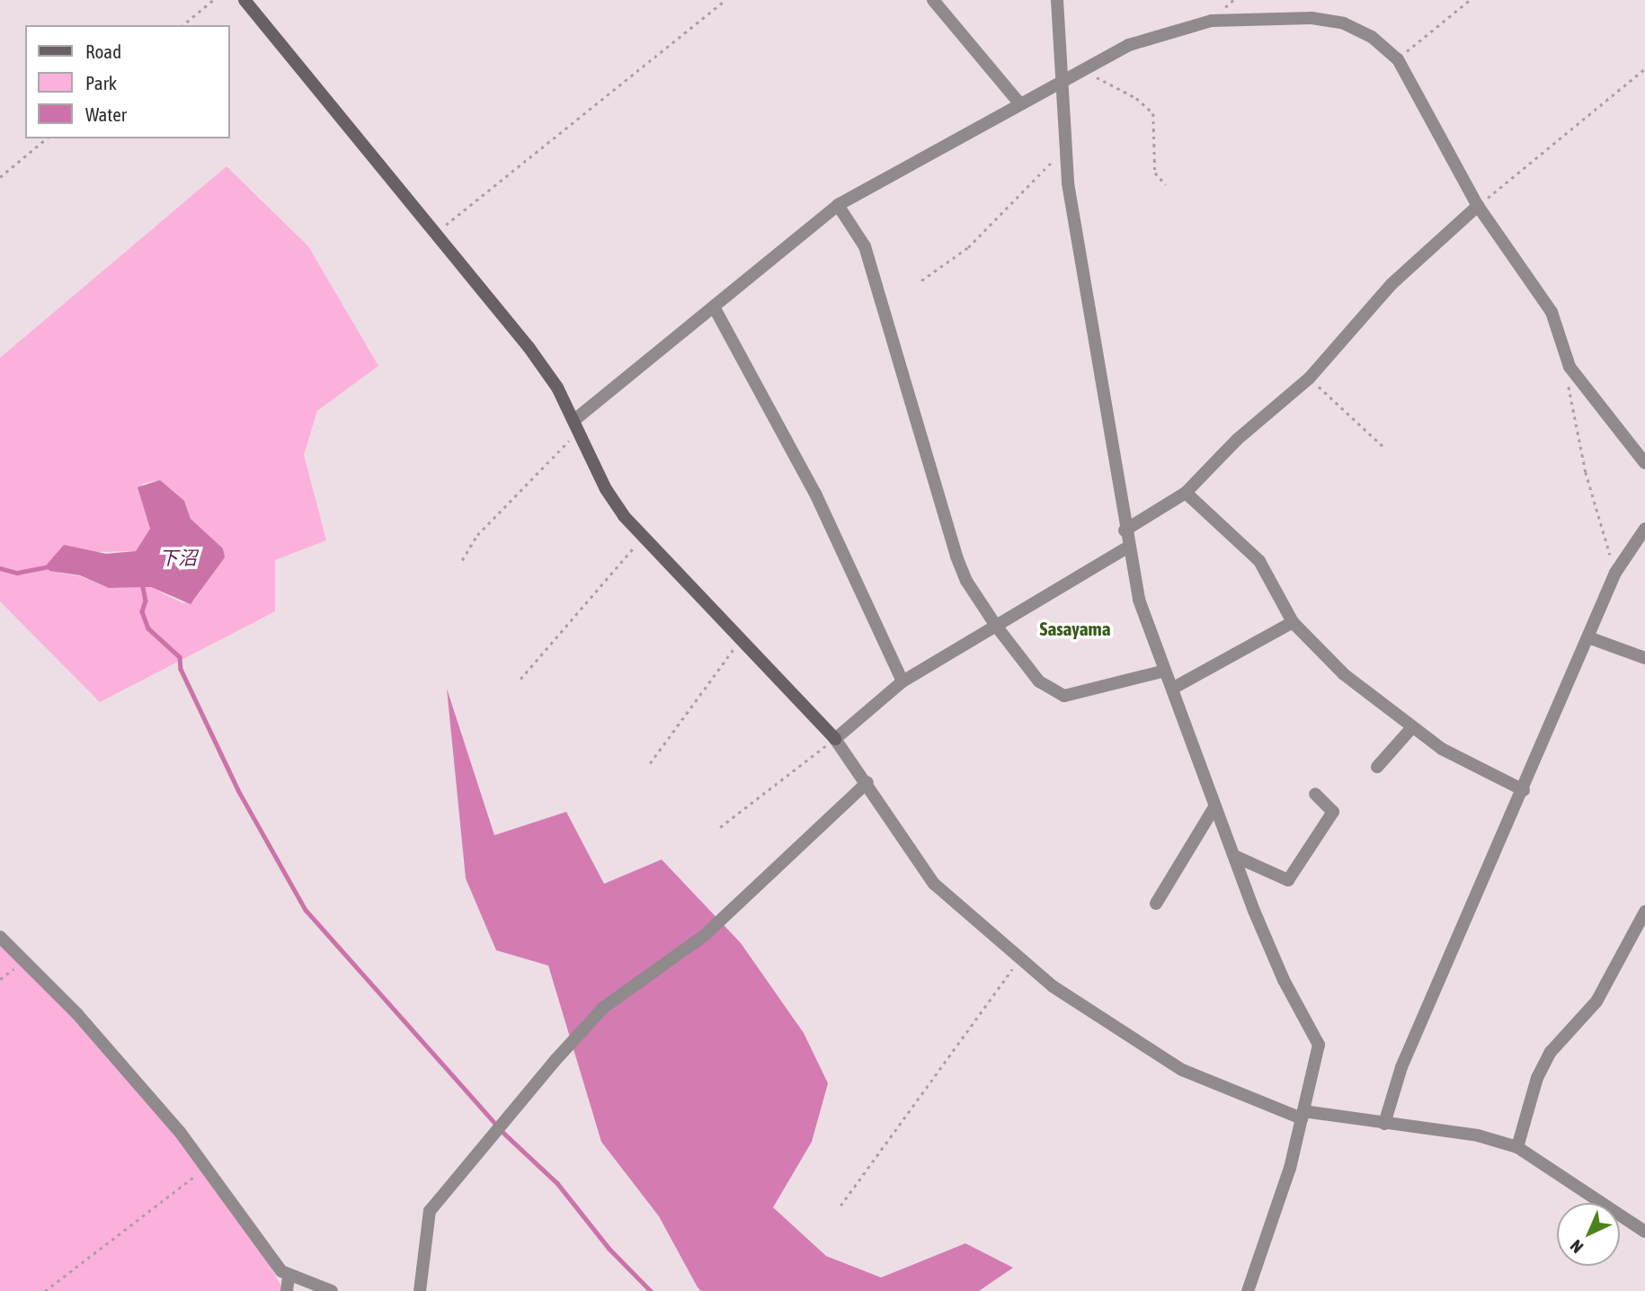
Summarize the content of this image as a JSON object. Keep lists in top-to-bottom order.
{
  "districts": ["Sasayama"],
  "water": ["下沼"],
  "legend": ["Road", "Park", "Water"],
  "north": "bottom left"
}
